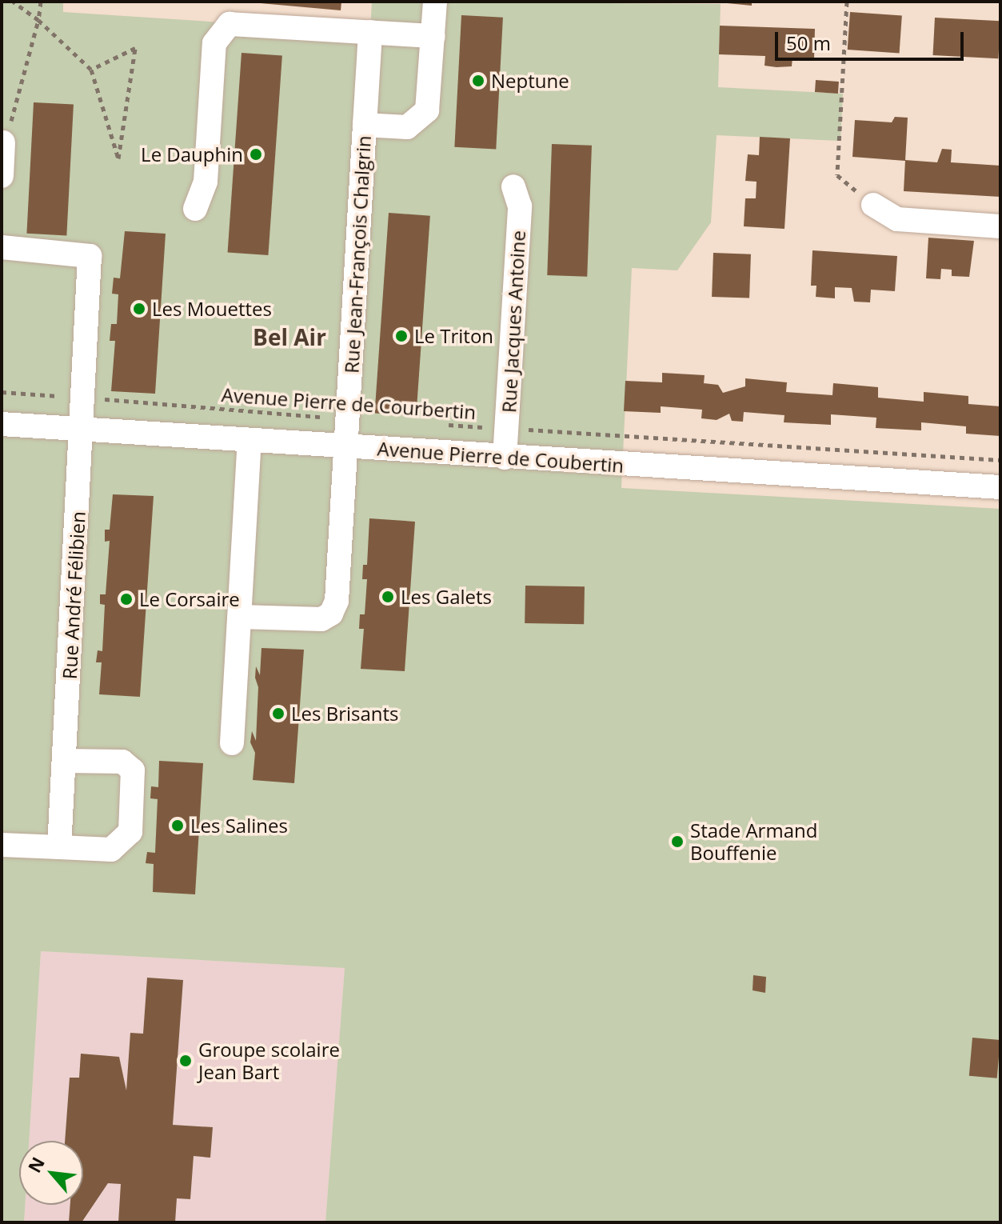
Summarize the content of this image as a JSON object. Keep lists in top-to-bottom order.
{
  "streets": {
    "street": [
      "Rue Jean-François Chalgrin",
      "Rue Jacques Antoine",
      "Avenue Pierre de Coubertin",
      "Rue André Félibien"
    ],
    "path": ["Avenue Pierre de Courbertin"]
  },
  "crossings": [
    ["Rue Jean-François Chalgrin", "Avenue Pierre de Courbertin"],
    ["Rue Jean-François Chalgrin", "Avenue Pierre de Coubertin"],
    ["Rue Jacques Antoine", "Avenue Pierre de Courbertin"],
    ["Rue Jacques Antoine", "Avenue Pierre de Coubertin"],
    ["Avenue Pierre de Courbertin", "Rue André Félibien"],
    ["Avenue Pierre de Coubertin", "Rue André Félibien"]
  ],
  "districts": ["Bel Air"],
  "places": [
    "Neptune",
    "Le Dauphin",
    "Les Mouettes",
    "Le Triton",
    "Les Galets",
    "Le Corsaire",
    "Les Brisants",
    "Les Salines",
    "Stade Armand Bouffenie",
    "Groupe scolaire Jean Bart"
  ],
  "scale_bar": "50 m",
  "north": "top left"
}
